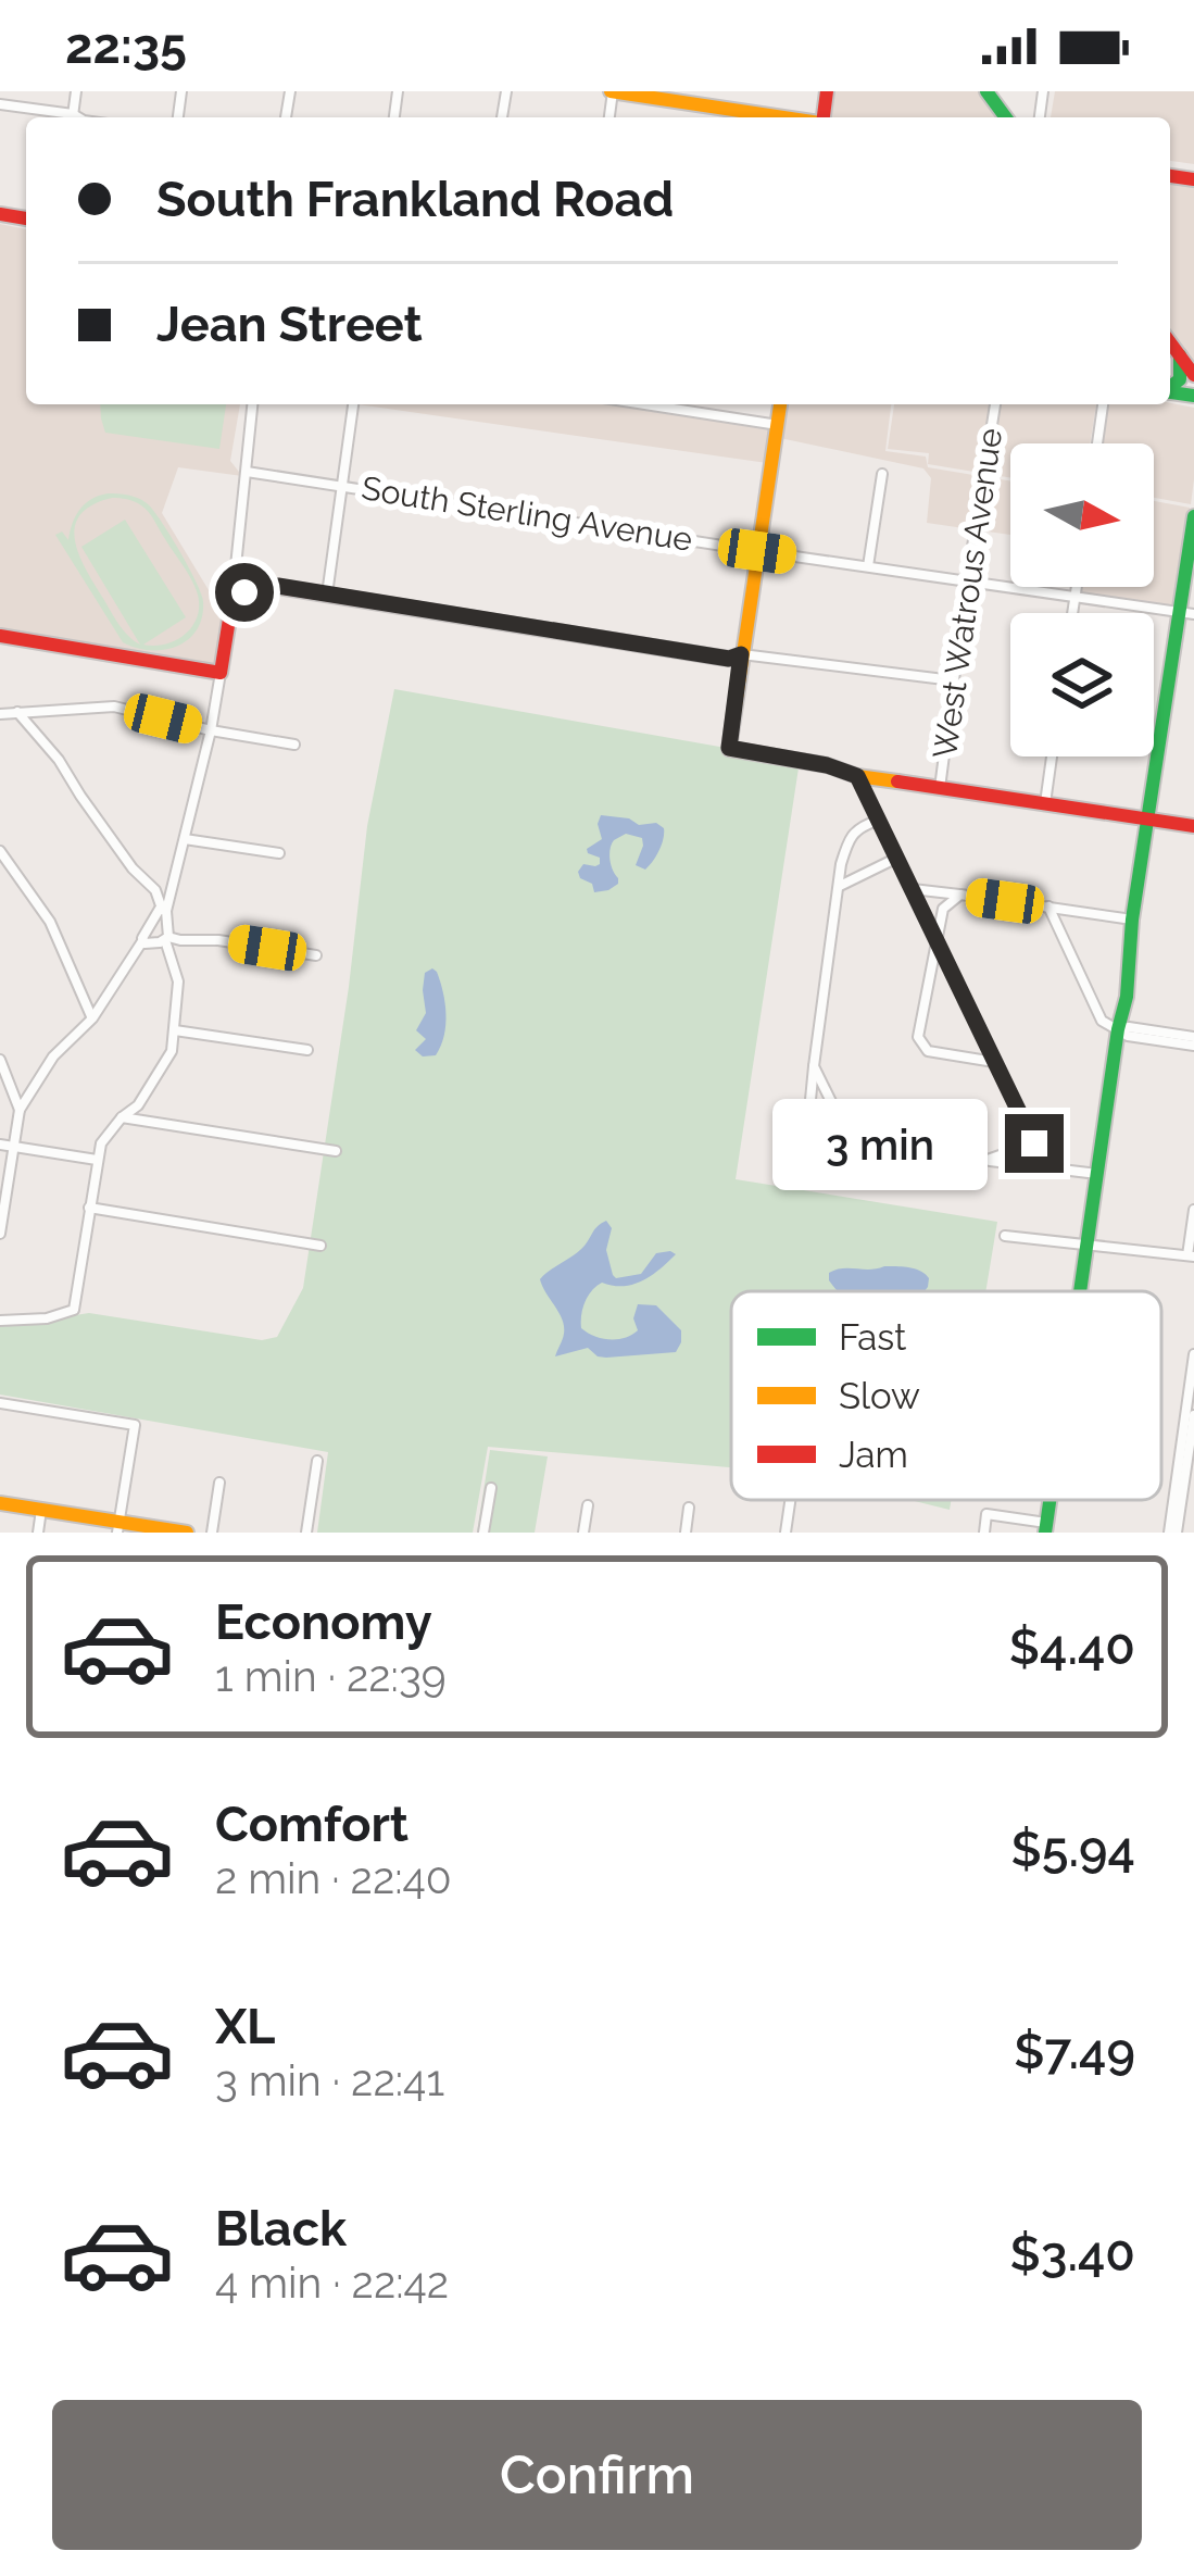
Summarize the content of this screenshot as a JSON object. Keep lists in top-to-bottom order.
{
  "streets": {
    "street": ["South Sterling Avenue", "West Watrous Avenue"]
  },
  "crossings": [
    ["South Sterling Avenue", "West Watrous Avenue"]
  ],
  "legend": ["Fast", "Slow", "Jam"],
  "north": "right",
  "page": {
    "status": "22:35",
    "banner": ["South Frankland Road", "Jean Street"],
    "bubble": "3 min",
    "list": [
      {
        "name": "Economy",
        "note": "1 min · 22:39",
        "value": "$4.40"
      },
      {
        "name": "Comfort",
        "note": "2 min · 22:40",
        "value": "$5.94"
      },
      {
        "name": "XL",
        "note": "3 min · 22:41",
        "value": "$7.49"
      },
      {
        "name": "Black",
        "note": "4 min · 22:42",
        "value": "$3.40"
      }
    ],
    "buttons": "Confirm"
  }
}
